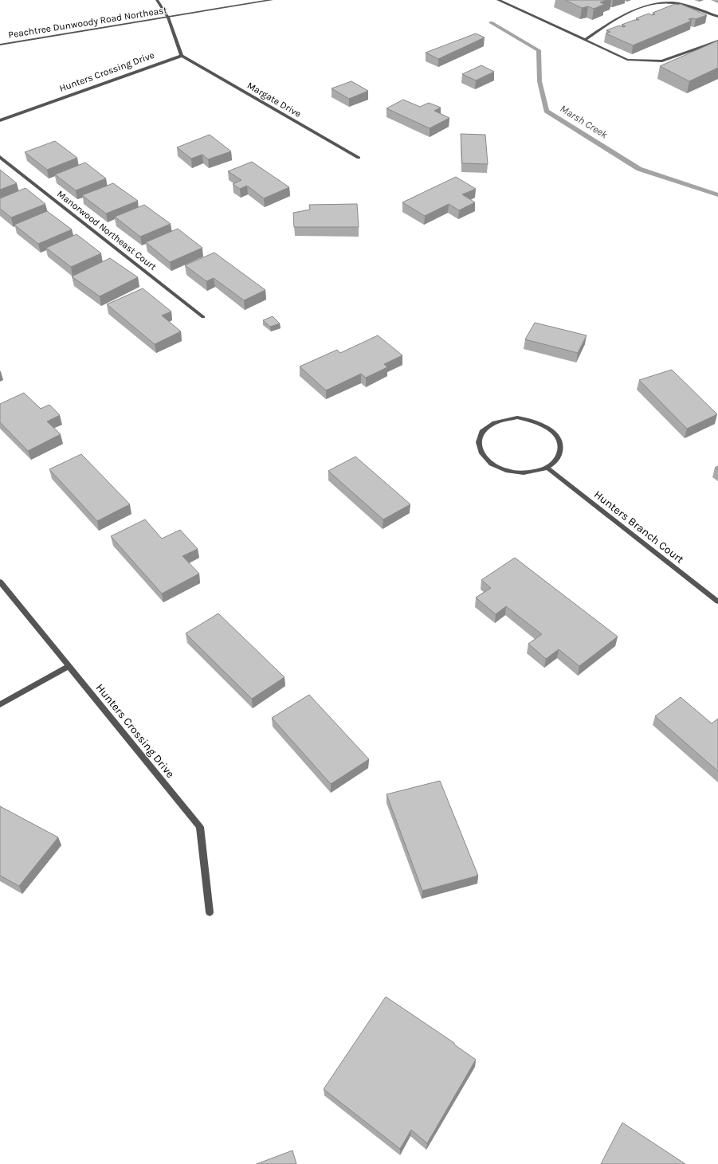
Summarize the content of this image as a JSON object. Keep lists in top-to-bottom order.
{
  "streets": {
    "street": [
      "Peachtree Dunwoody Road Northeast",
      "Hunters Crossing Drive",
      "Margate Drive",
      "Manorwood Northeast Court",
      "Hunters Branch Court"
    ]
  },
  "crossings": [
    ["Hunters Crossing Drive", "Margate Drive"]
  ],
  "water": ["Marsh Creek"]
}
